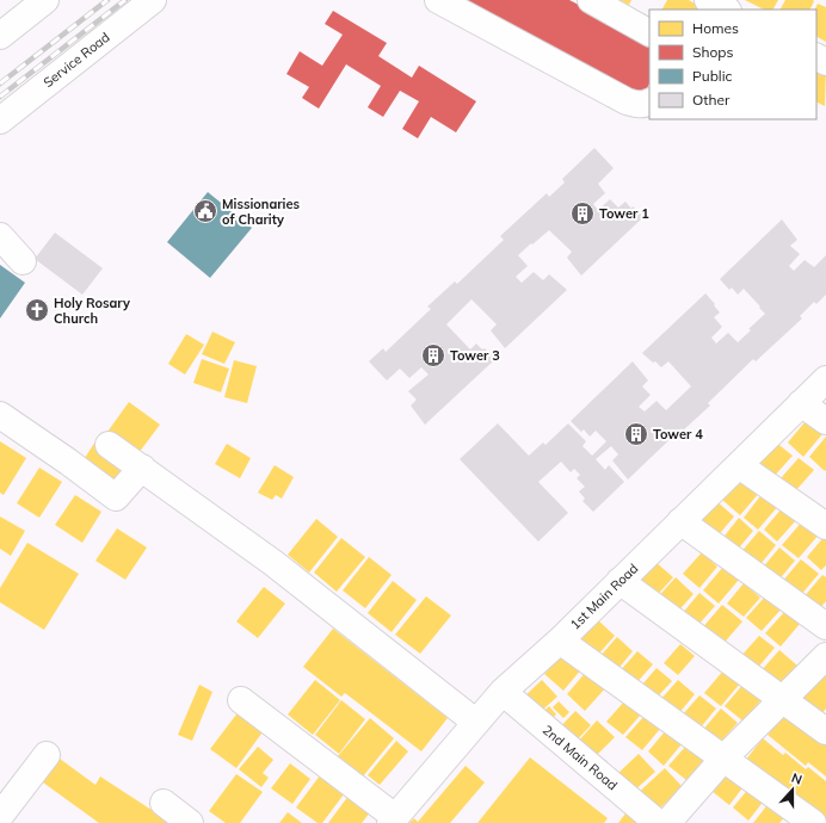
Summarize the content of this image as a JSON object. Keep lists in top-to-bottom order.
{
  "streets": {
    "main road": ["Service Road", "1st Main Road", "2nd Main Road"]
  },
  "crossings": [
    ["1st Main Road", "2nd Main Road"]
  ],
  "places": {
    "public building": ["Missionaries of Charity"],
    "building": ["Tower 1", "Tower 3", "Tower 4"],
    "church": ["Holy Rosary Church"]
  },
  "legend": [
    "Homes",
    "Shops",
    "Public",
    "Other"
  ],
  "north": "top"
}
